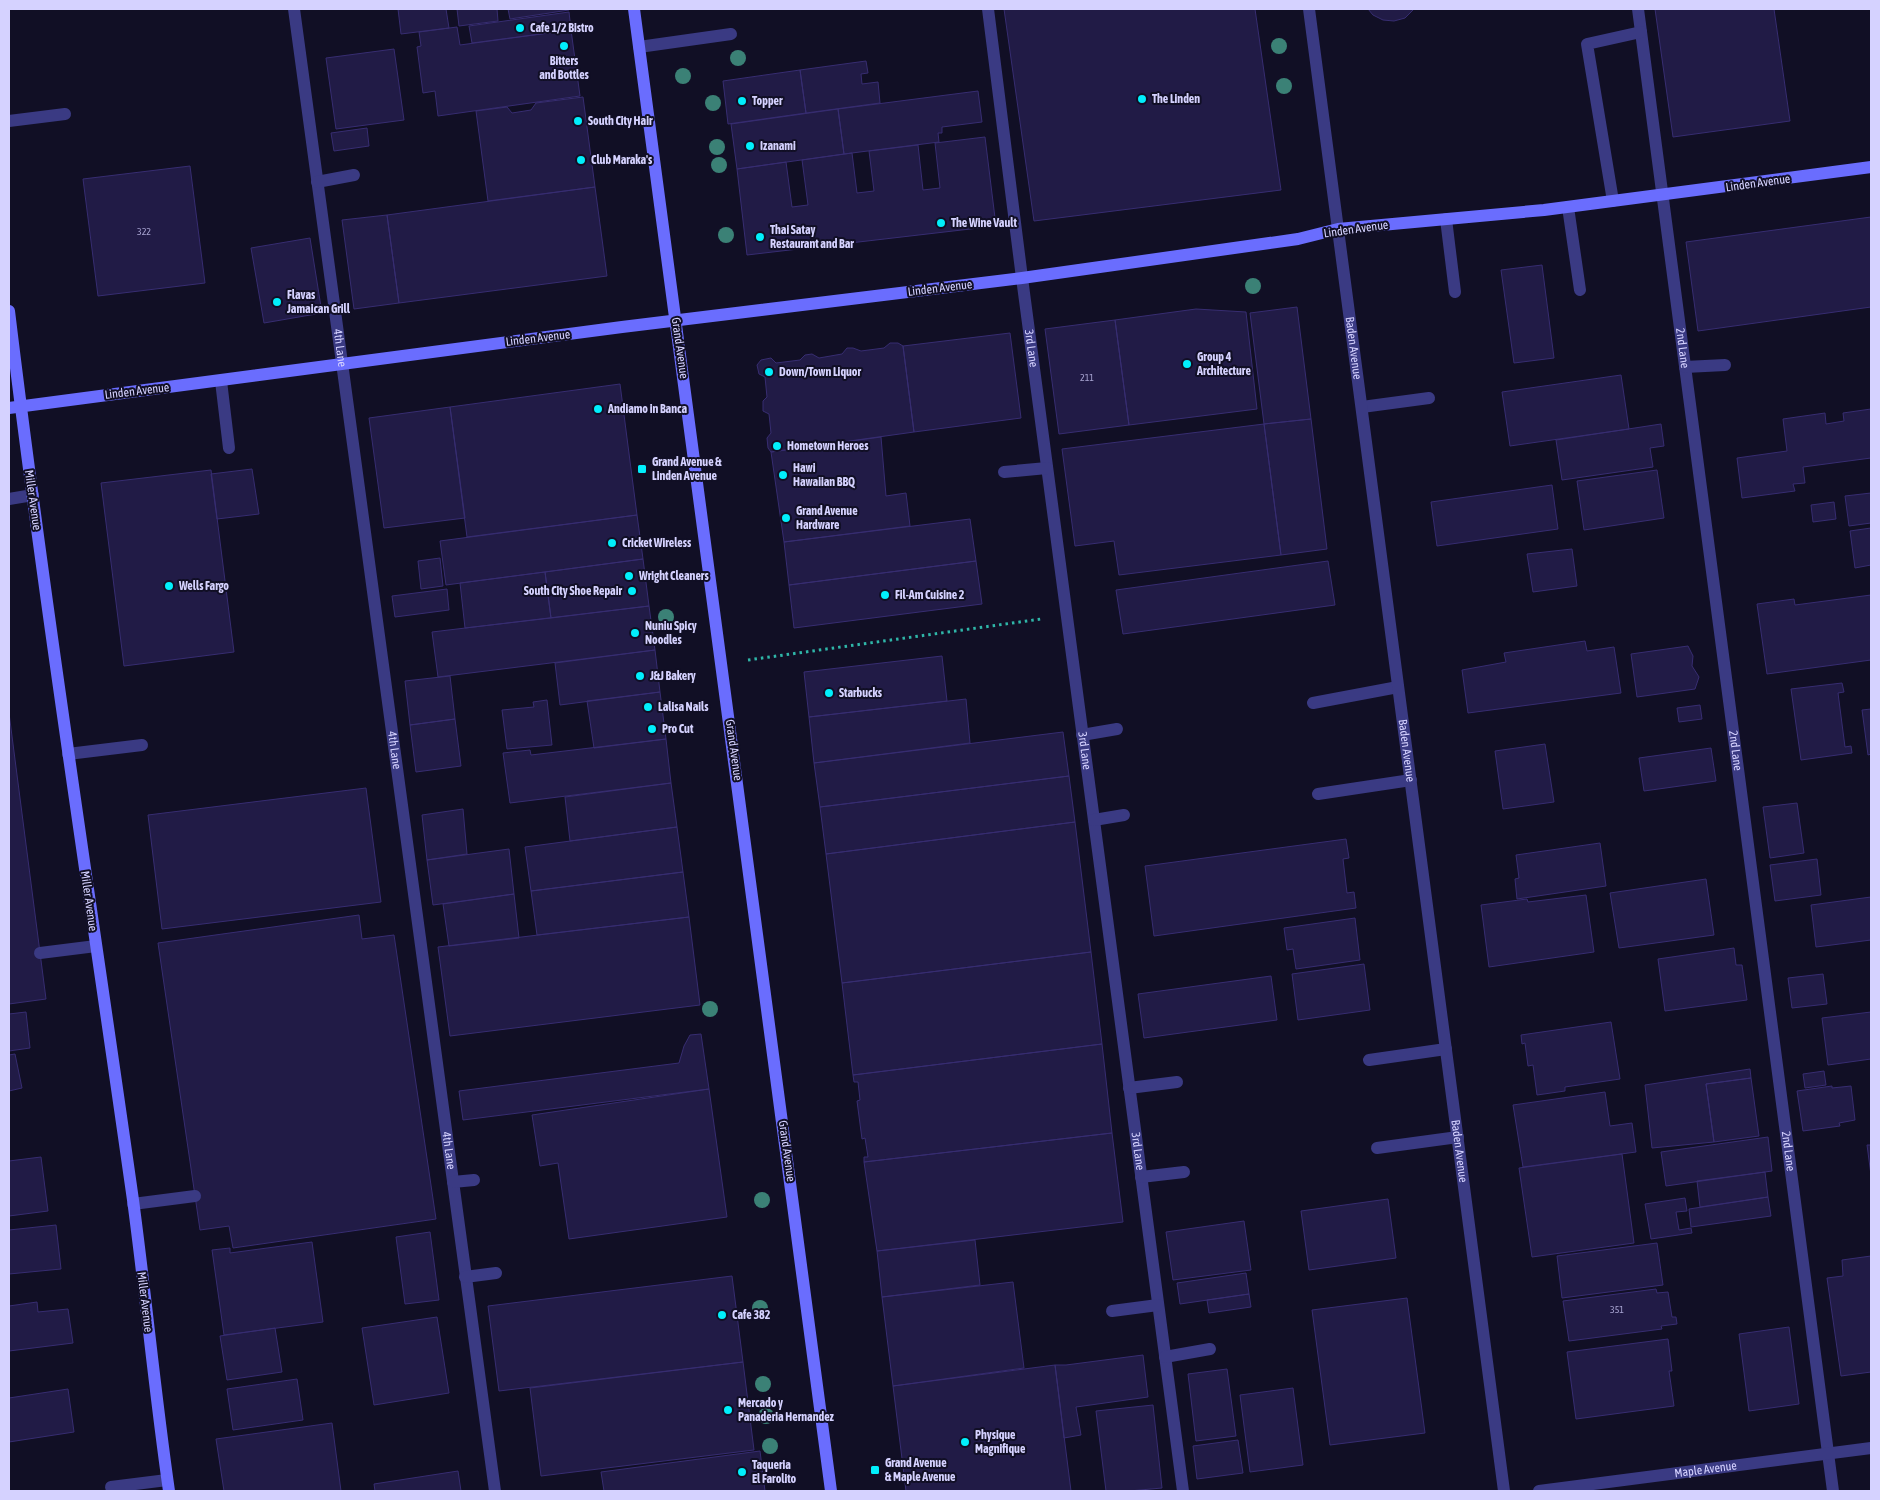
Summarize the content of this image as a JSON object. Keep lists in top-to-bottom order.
{
  "streets": {
    "street": [
      "Linden Avenue",
      "Grand Avenue",
      "Baden Avenue",
      "4th Lane",
      "3rd Lane",
      "2nd Lane",
      "Miller Avenue",
      "Maple Avenue"
    ]
  },
  "crossings": [
    ["Linden Avenue", "Grand Avenue"],
    ["Linden Avenue", "Baden Avenue"],
    ["Linden Avenue", "4th Lane"],
    ["Linden Avenue", "3rd Lane"],
    ["Linden Avenue", "2nd Lane"],
    ["Linden Avenue", "Miller Avenue"],
    ["2nd Lane", "Maple Avenue"]
  ],
  "places": {
    "other": [
      "Cafe 1/2 Bistro",
      "Bitters and Bottles",
      "The Linden",
      "Topper",
      "South City Hair",
      "Izanami",
      "Club Maraka's",
      "The Wine Vault",
      "Thai Satay Restaurant and Bar",
      "Flavas Jamaican Grill",
      "Group 4 Architecture",
      "Down/Town Liquor",
      "Andiamo in Banca",
      "Hometown Heroes",
      "Hawi Hawaiian BBQ",
      "Grand Avenue Hardware",
      "Cricket Wireless",
      "Wright Cleaners",
      "Wells Fargo",
      "South City Shoe Repair",
      "Fil-Am Cuisine 2",
      "Nuniu Spicy Noodles",
      "J&J Bakery",
      "Starbucks",
      "Lalisa Nails",
      "Pro Cut",
      "Cafe 382",
      "Mercado y Panaderia Hernandez",
      "Physique Magnifique",
      "Taqueria El Farolito"
    ],
    "transit": ["Grand Avenue & Linden Avenue", "Grand Avenue & Maple Avenue"]
  },
  "house_numbers": ["322", "211", "351"]
}
